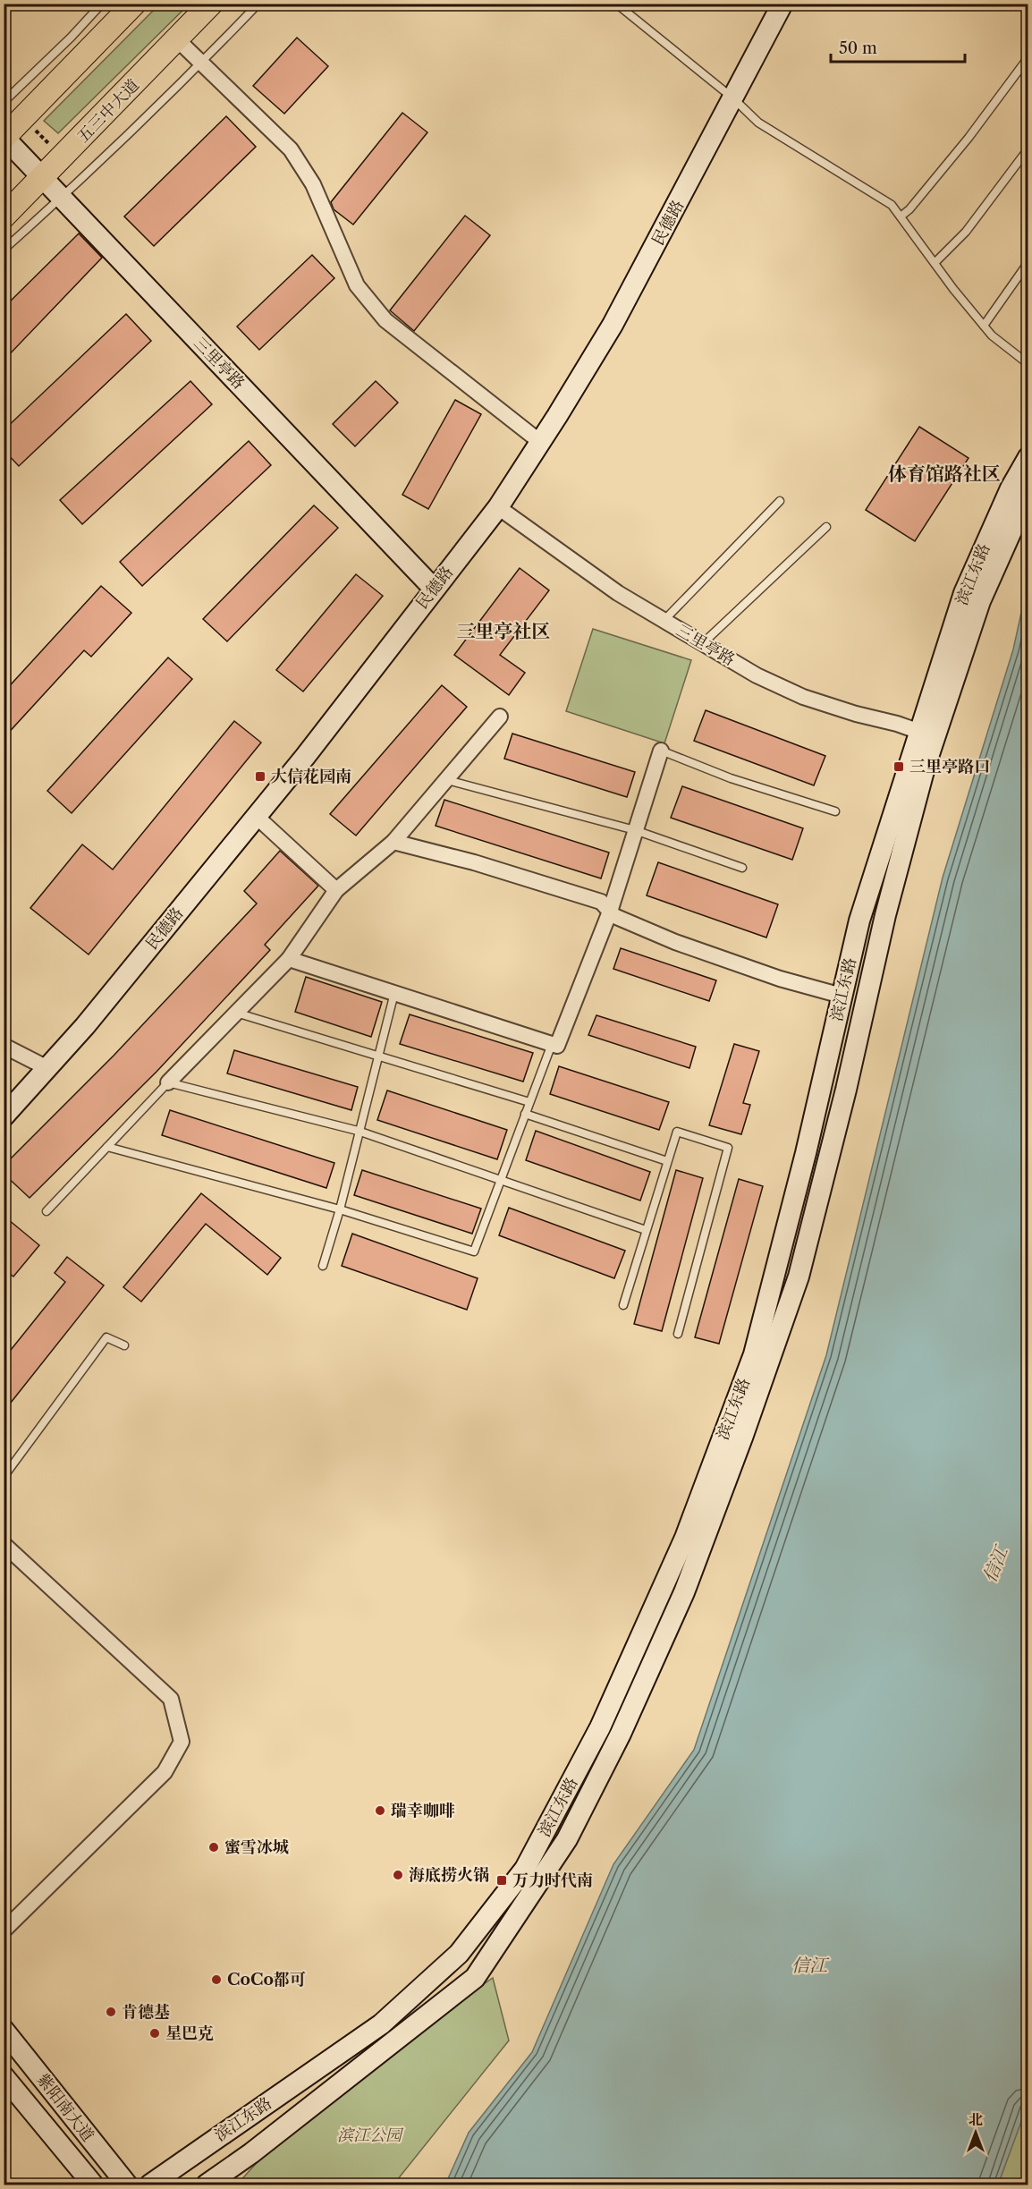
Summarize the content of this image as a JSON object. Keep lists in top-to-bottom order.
{
  "streets": {
    "main road": [
      "五三中大道",
      "民德路",
      "三里亭路",
      "滨江东路",
      "紫阳南大道"
    ]
  },
  "crossings": [
    ["五三中大道", "三里亭路"],
    ["民德路", "三里亭路"],
    ["三里亭路", "滨江东路"]
  ],
  "districts": ["体育馆路社区", "三里亭社区"],
  "water": ["信江"],
  "parks": ["滨江公园"],
  "places": {
    "transit": ["三里亭路口", "大信花园南", "万力时代南"],
    "other": [
      "瑞幸咖啡",
      "蜜雪冰城",
      "海底捞火锅",
      "CoCo都可",
      "肯德基",
      "星巴克"
    ]
  },
  "scale_bar": "50 m",
  "north": "top"
}
